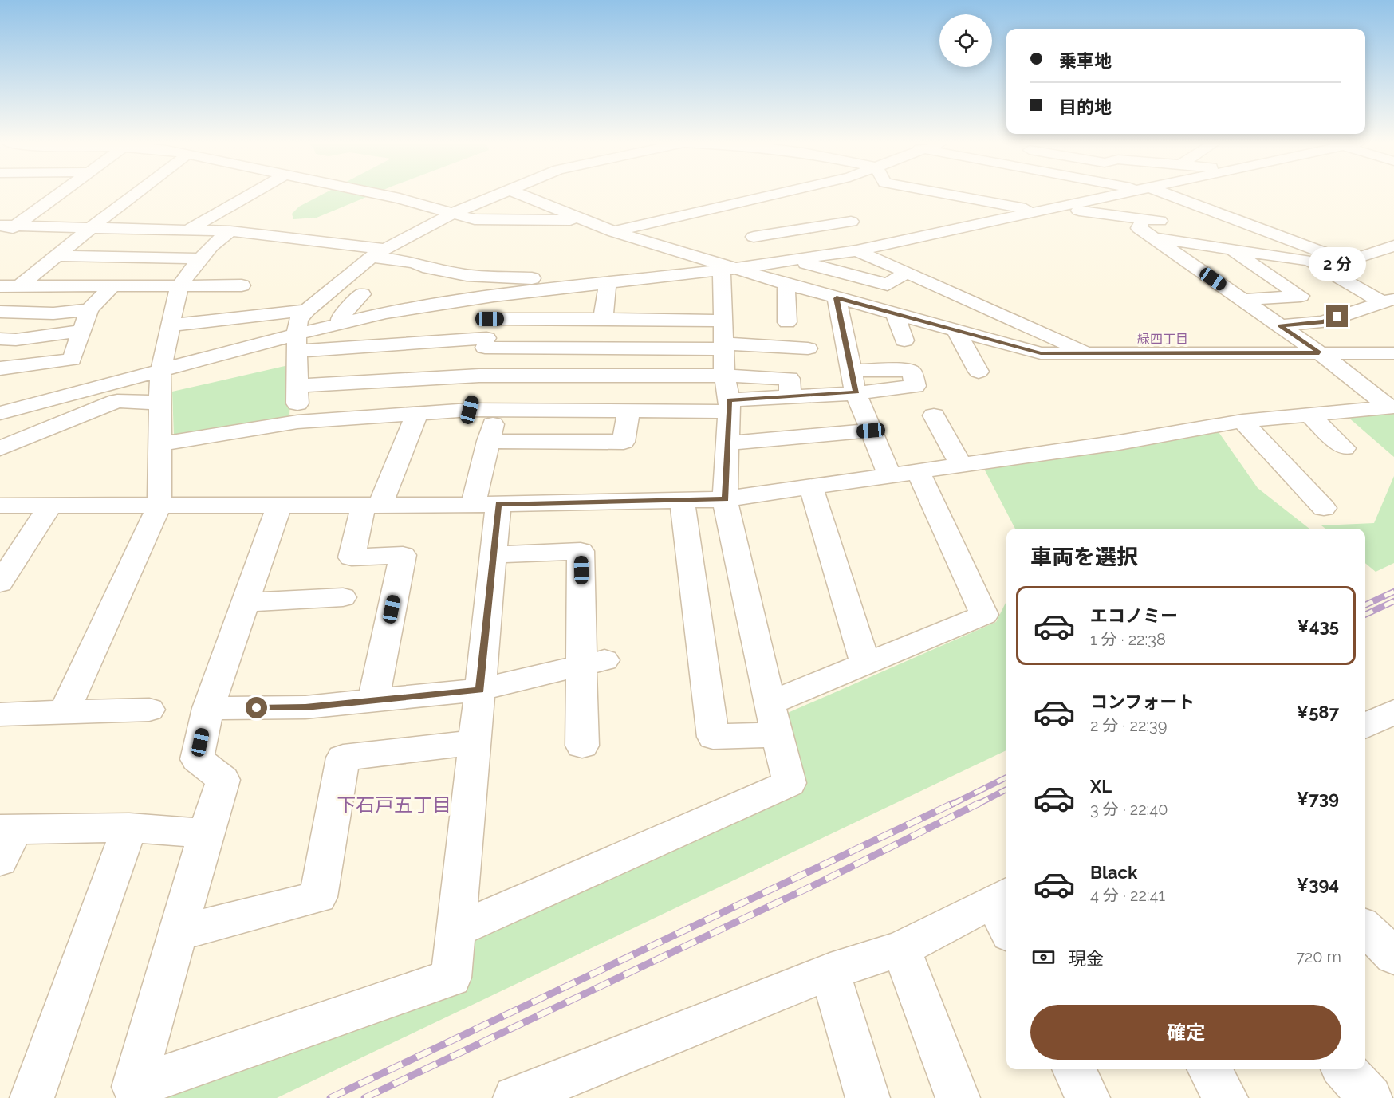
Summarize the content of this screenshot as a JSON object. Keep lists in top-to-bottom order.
{
  "districts": ["緑四丁目", "下石戸五丁目"],
  "page": {
    "banner": ["乗車地", "目的地"],
    "bubble": "2 分",
    "heading": "車両を選択",
    "list": [
      {
        "name": "エコノミー",
        "note": "1 分 · 22:38",
        "value": "¥435"
      },
      {
        "name": "コンフォート",
        "note": "2 分 · 22:39",
        "value": "¥587"
      },
      {
        "name": "XL",
        "note": "3 分 · 22:40",
        "value": "¥739"
      },
      {
        "name": "Black",
        "note": "4 分 · 22:41",
        "value": "¥394"
      }
    ],
    "pay": ["現金", "720 m"],
    "buttons": "確定"
  }
}
